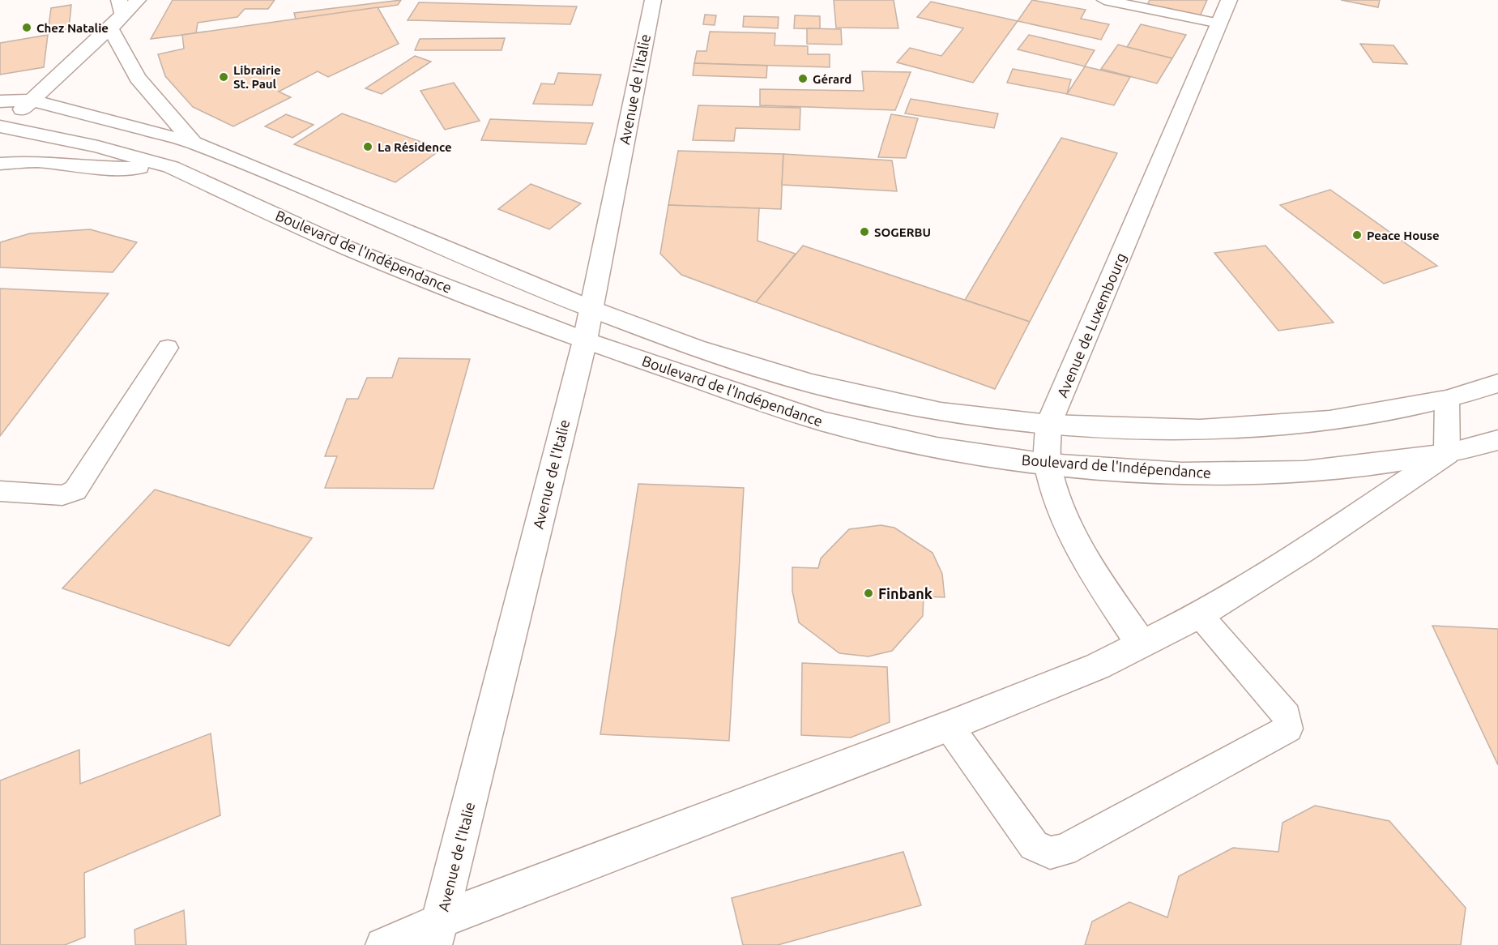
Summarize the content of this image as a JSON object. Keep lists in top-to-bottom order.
{
  "streets": {
    "street": ["Avenue de l'Italie", "Boulevard de l'Indépendance", "Avenue de Luxembourg"]
  },
  "crossings": [
    ["Avenue de l'Italie", "Boulevard de l'Indépendance"],
    ["Boulevard de l'Indépendance", "Avenue de Luxembourg"]
  ],
  "places": [
    "Chez Natalie",
    "Librairie St. Paul",
    "Gérard",
    "La Résidence",
    "SOGERBU",
    "Peace House",
    "Finbank"
  ]
}
